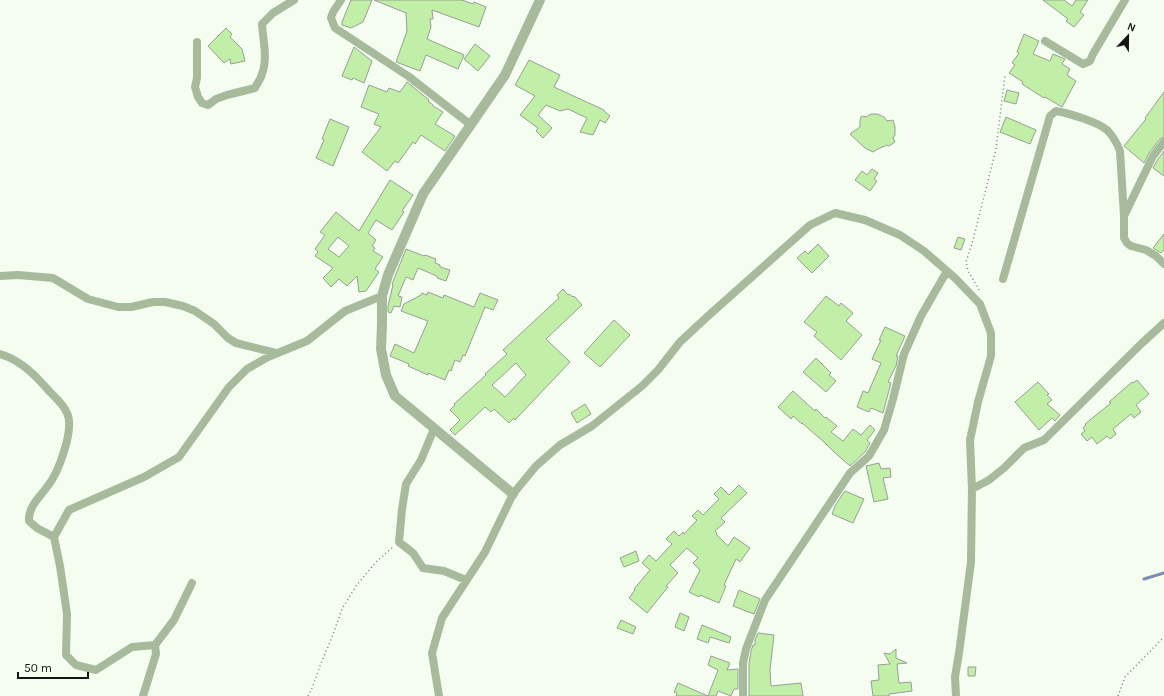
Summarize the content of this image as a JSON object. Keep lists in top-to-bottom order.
{
  "scale_bar": "50 m",
  "north": "top"
}
